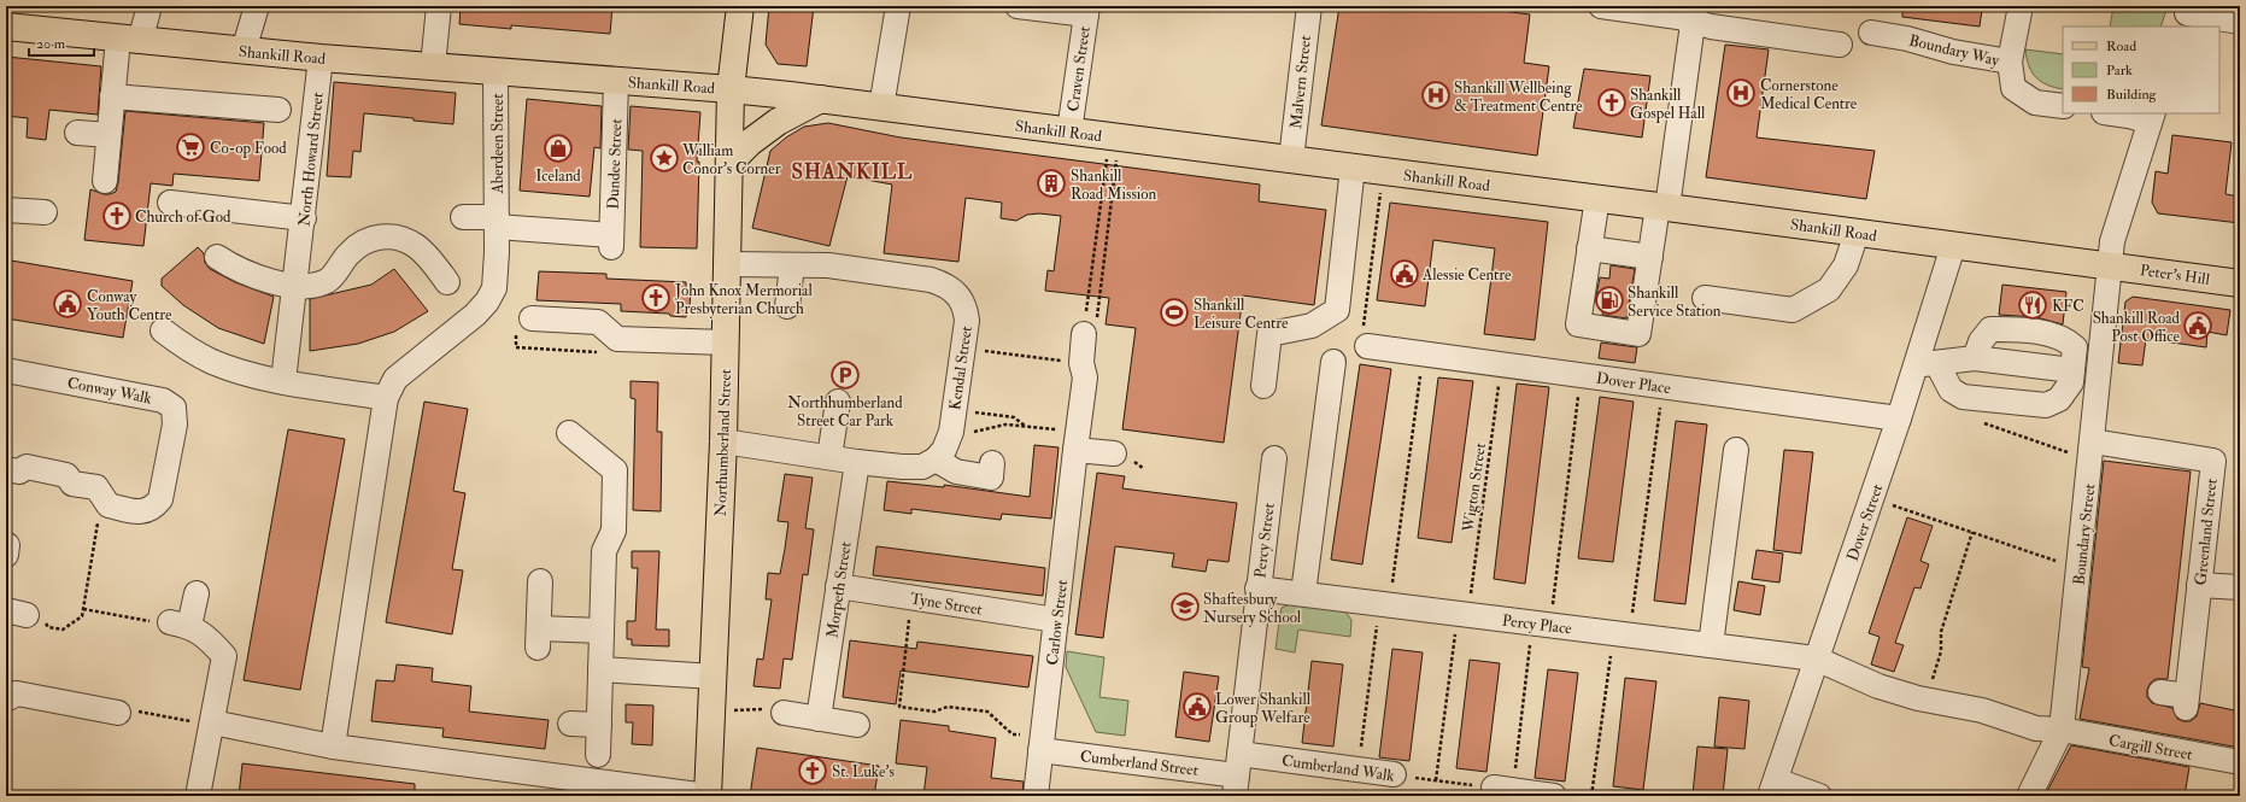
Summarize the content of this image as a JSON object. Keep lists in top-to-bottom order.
{
  "streets": {
    "main road": ["Shankill Road", "Peter's Hill", "Northumberland Street"],
    "street": [
      "Boundary Way",
      "Craven Street",
      "Malvern Street",
      "Aberdeen Street",
      "North Howard Street",
      "Dundee Street",
      "Kendal Street",
      "Dover Place",
      "Conway Walk",
      "Dover Street",
      "Greenland Street",
      "Boundary Street",
      "Percy Street",
      "Morpeth Street",
      "Tyne Street",
      "Carlow Street",
      "Percy Place",
      "Cargill Street",
      "Cumberland Street",
      "Cumberland Walk"
    ],
    "path": ["Wigton Street"]
  },
  "crossings": [
    ["Shankill Road", "Craven Street"],
    ["Shankill Road", "Malvern Street"],
    ["Shankill Road", "Aberdeen Street"],
    ["Shankill Road", "North Howard Street"],
    ["Shankill Road", "Dundee Street"],
    ["Shankill Road", "Peter's Hill"],
    ["Shankill Road", "Northumberland Street"],
    ["Shankill Road", "Dover Street"],
    ["Shankill Road", "Boundary Street"],
    ["Aberdeen Street", "Dundee Street"],
    ["Peter's Hill", "Boundary Street"],
    ["Kendal Street", "Northumberland Street"],
    ["Dover Place", "Wigton Street"],
    ["Dover Place", "Dover Street"],
    ["Wigton Street", "Percy Place"],
    ["Wigton Street", "Cumberland Walk"],
    ["Dover Street", "Percy Place"],
    ["Greenland Street", "Boundary Street"],
    ["Boundary Street", "Cargill Street"],
    ["Percy Street", "Percy Place"],
    ["Percy Street", "Cumberland Street"],
    ["Percy Street", "Cumberland Walk"],
    ["Morpeth Street", "Tyne Street"],
    ["Tyne Street", "Carlow Street"],
    ["Carlow Street", "Cumberland Street"],
    ["Percy Place", "Cargill Street"],
    ["Cumberland Street", "Cumberland Walk"]
  ],
  "districts": ["SHANKILL"],
  "places": {
    "hospital": ["Cornerstone Medical Centre", "Shankill Wellbeing & Treatment Centre"],
    "church": [
      "Shankill Gospel Hall",
      "Church of God",
      "John Knox Mermorial Presbyterian Church",
      "St. Luke's"
    ],
    "supermarket": ["Co-op Food"],
    "shop": ["Iceland"],
    "place": ["William Conor's Corner"],
    "building": ["Shankill Road Mission"],
    "public building": [
      "Alessie Centre",
      "Conway Youth Centre",
      "Shankill Road Post Office",
      "Lower Shankill Group Welfare"
    ],
    "fuel station": ["Shankill Service Station"],
    "restaurant": ["KFC"],
    "sports": ["Shankill Leisure Centre"],
    "parking": ["Northhumberland Street Car Park"],
    "school or university": ["Shaftesbury Nursery School"]
  },
  "legend": ["Road", "Park", "Building"],
  "scale_bar": "20 m"
}
